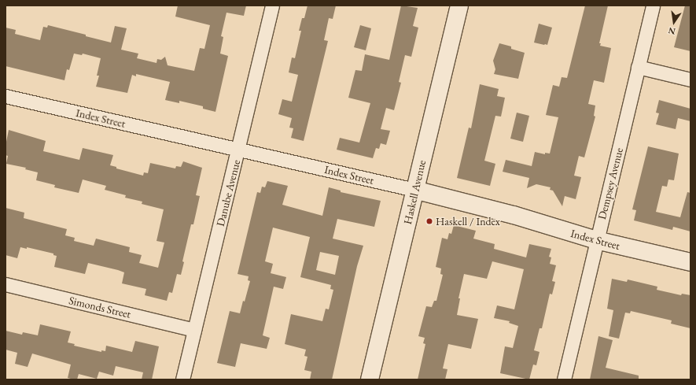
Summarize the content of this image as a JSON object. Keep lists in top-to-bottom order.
{
  "streets": {
    "main road": ["Index Street", "Haskell Avenue"],
    "street": ["Dempsey Avenue", "Danube Avenue", "Simonds Street"]
  },
  "crossings": [
    ["Index Street", "Dempsey Avenue"],
    ["Index Street", "Haskell Avenue"],
    ["Index Street", "Danube Avenue"],
    ["Danube Avenue", "Simonds Street"]
  ],
  "places": ["Haskell / Index"],
  "north": "bottom"
}
